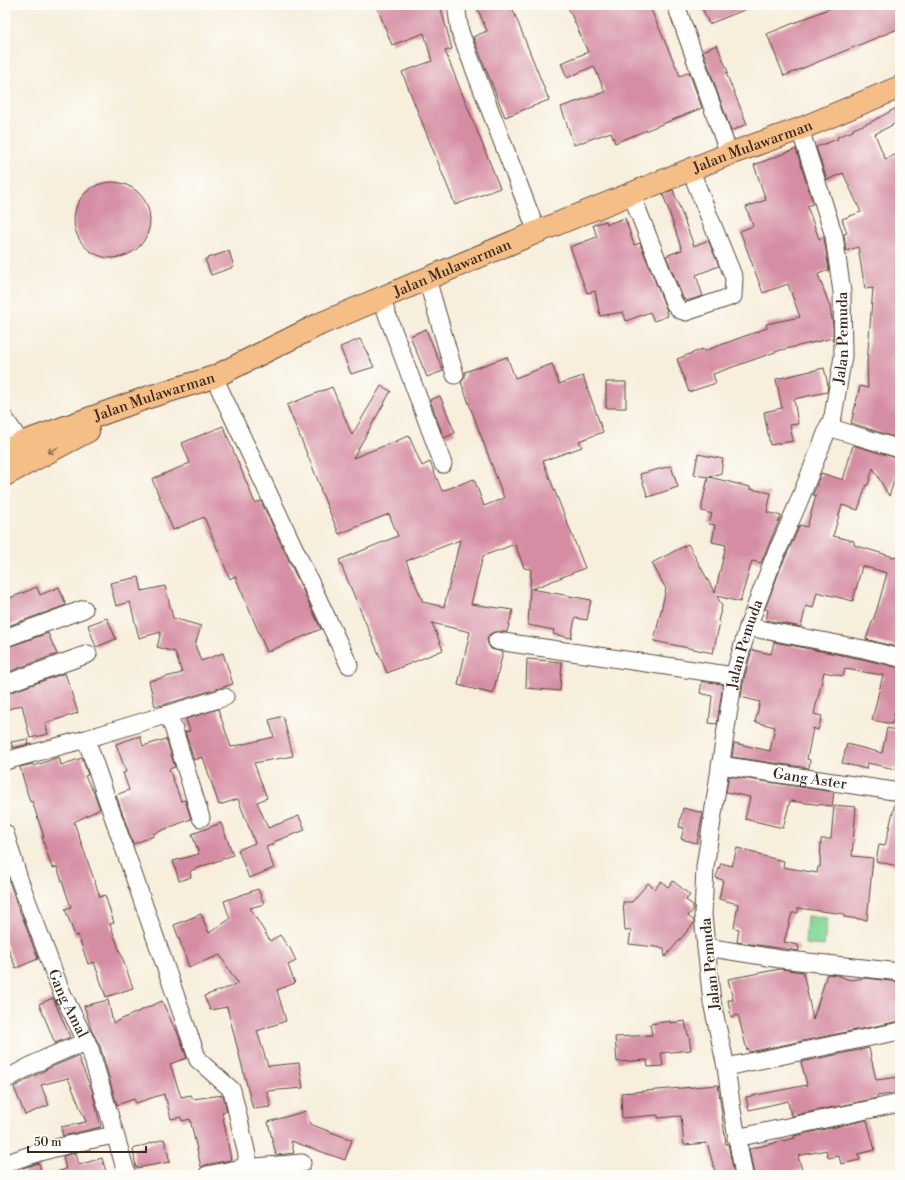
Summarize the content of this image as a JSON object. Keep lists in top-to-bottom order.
{
  "streets": {
    "highway": ["Jalan Mulawarman"],
    "street": ["Jalan Pemuda", "Gang Aster", "Gang Amal"]
  },
  "crossings": [
    ["Jalan Mulawarman", "Jalan Pemuda"],
    ["Jalan Pemuda", "Gang Aster"]
  ],
  "scale_bar": "50 m"
}
